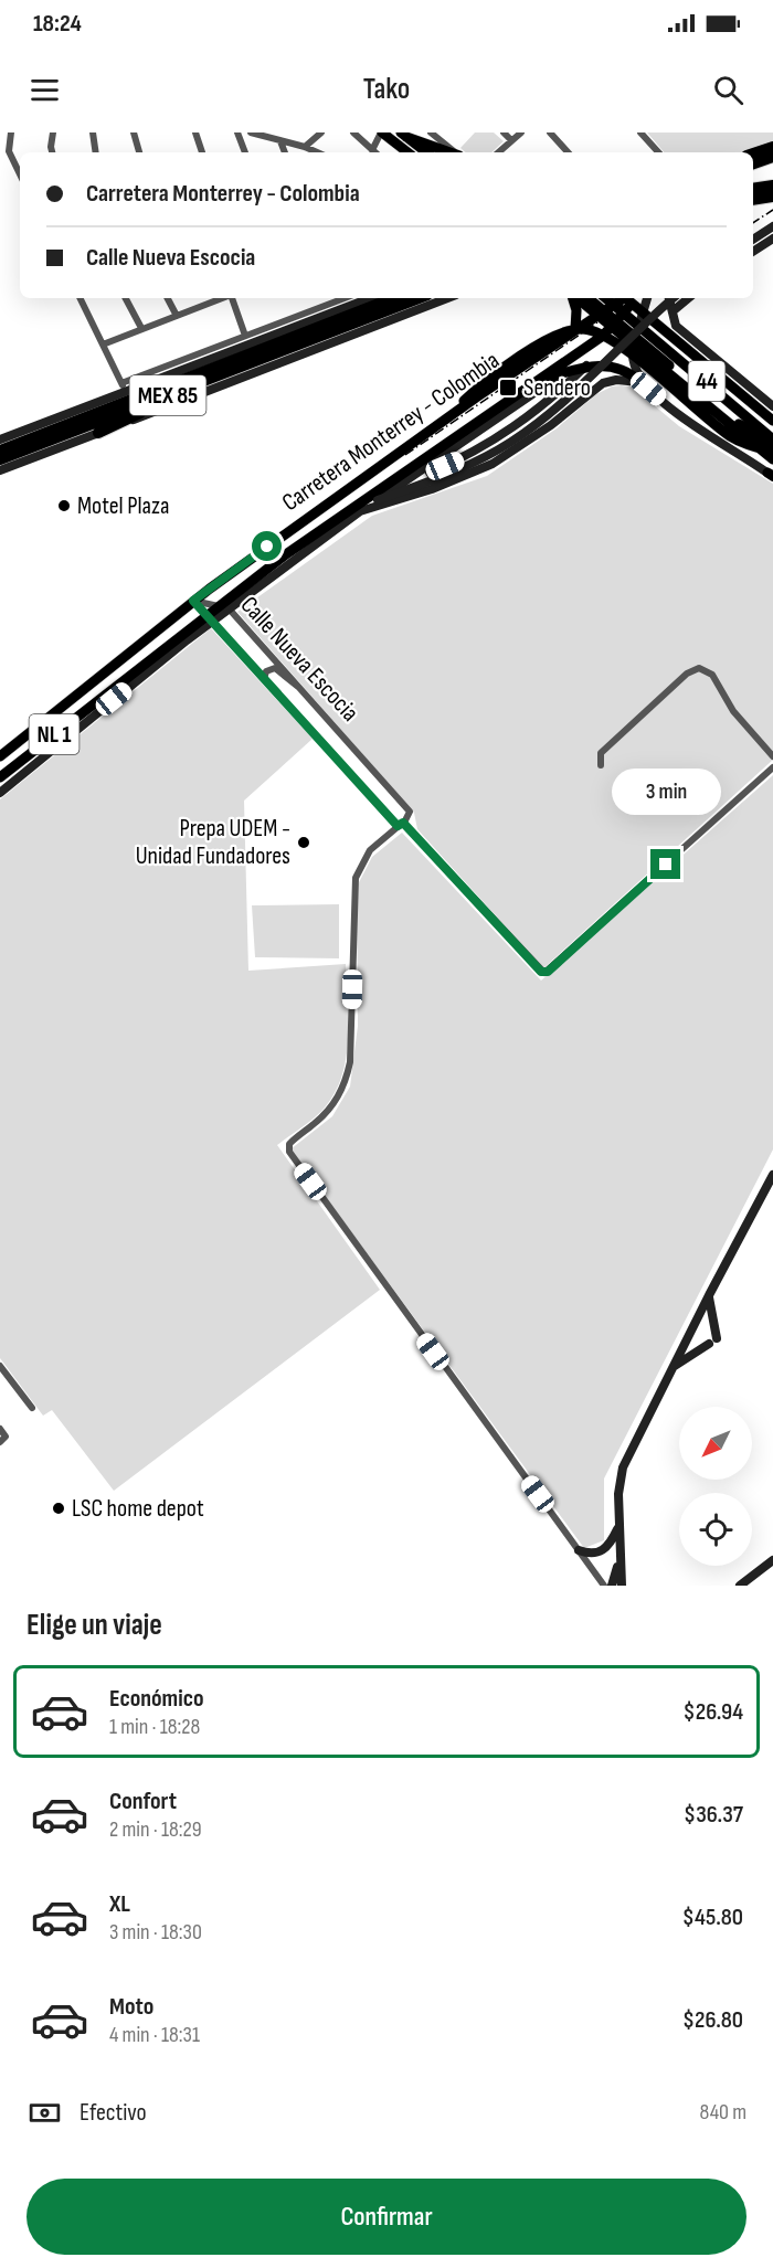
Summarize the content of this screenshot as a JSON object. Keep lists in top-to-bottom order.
{
  "streets": {
    "highway": ["MEX 85"],
    "main road": ["44", "Carretera Monterrey - Colombia", "NL 1"],
    "street": ["Calle Nueva Escocia"]
  },
  "crossings": [
    ["44", "Carretera Monterrey - Colombia"],
    ["Carretera Monterrey - Colombia", "Calle Nueva Escocia"],
    ["Carretera Monterrey - Colombia", "NL 1"],
    ["Calle Nueva Escocia", "NL 1"]
  ],
  "places": {
    "transit": ["Sendero"],
    "other": ["Motel Plaza", "Prepa UDEM - Unidad Fundadores", "LSC home depot"]
  },
  "north": "bottom left",
  "page": {
    "status": "18:24",
    "header": "Tako",
    "banner": ["Carretera Monterrey - Colombia", "Calle Nueva Escocia"],
    "bubble": "3 min",
    "heading": "Elige un viaje",
    "list": [
      {
        "name": "Económico",
        "note": "1 min · 18:28",
        "value": "$26.94"
      },
      {
        "name": "Confort",
        "note": "2 min · 18:29",
        "value": "$36.37"
      },
      {
        "name": "XL",
        "note": "3 min · 18:30",
        "value": "$45.80"
      },
      {
        "name": "Moto",
        "note": "4 min · 18:31",
        "value": "$26.80"
      }
    ],
    "pay": ["Efectivo", "840 m"],
    "buttons": "Confirmar"
  }
}
